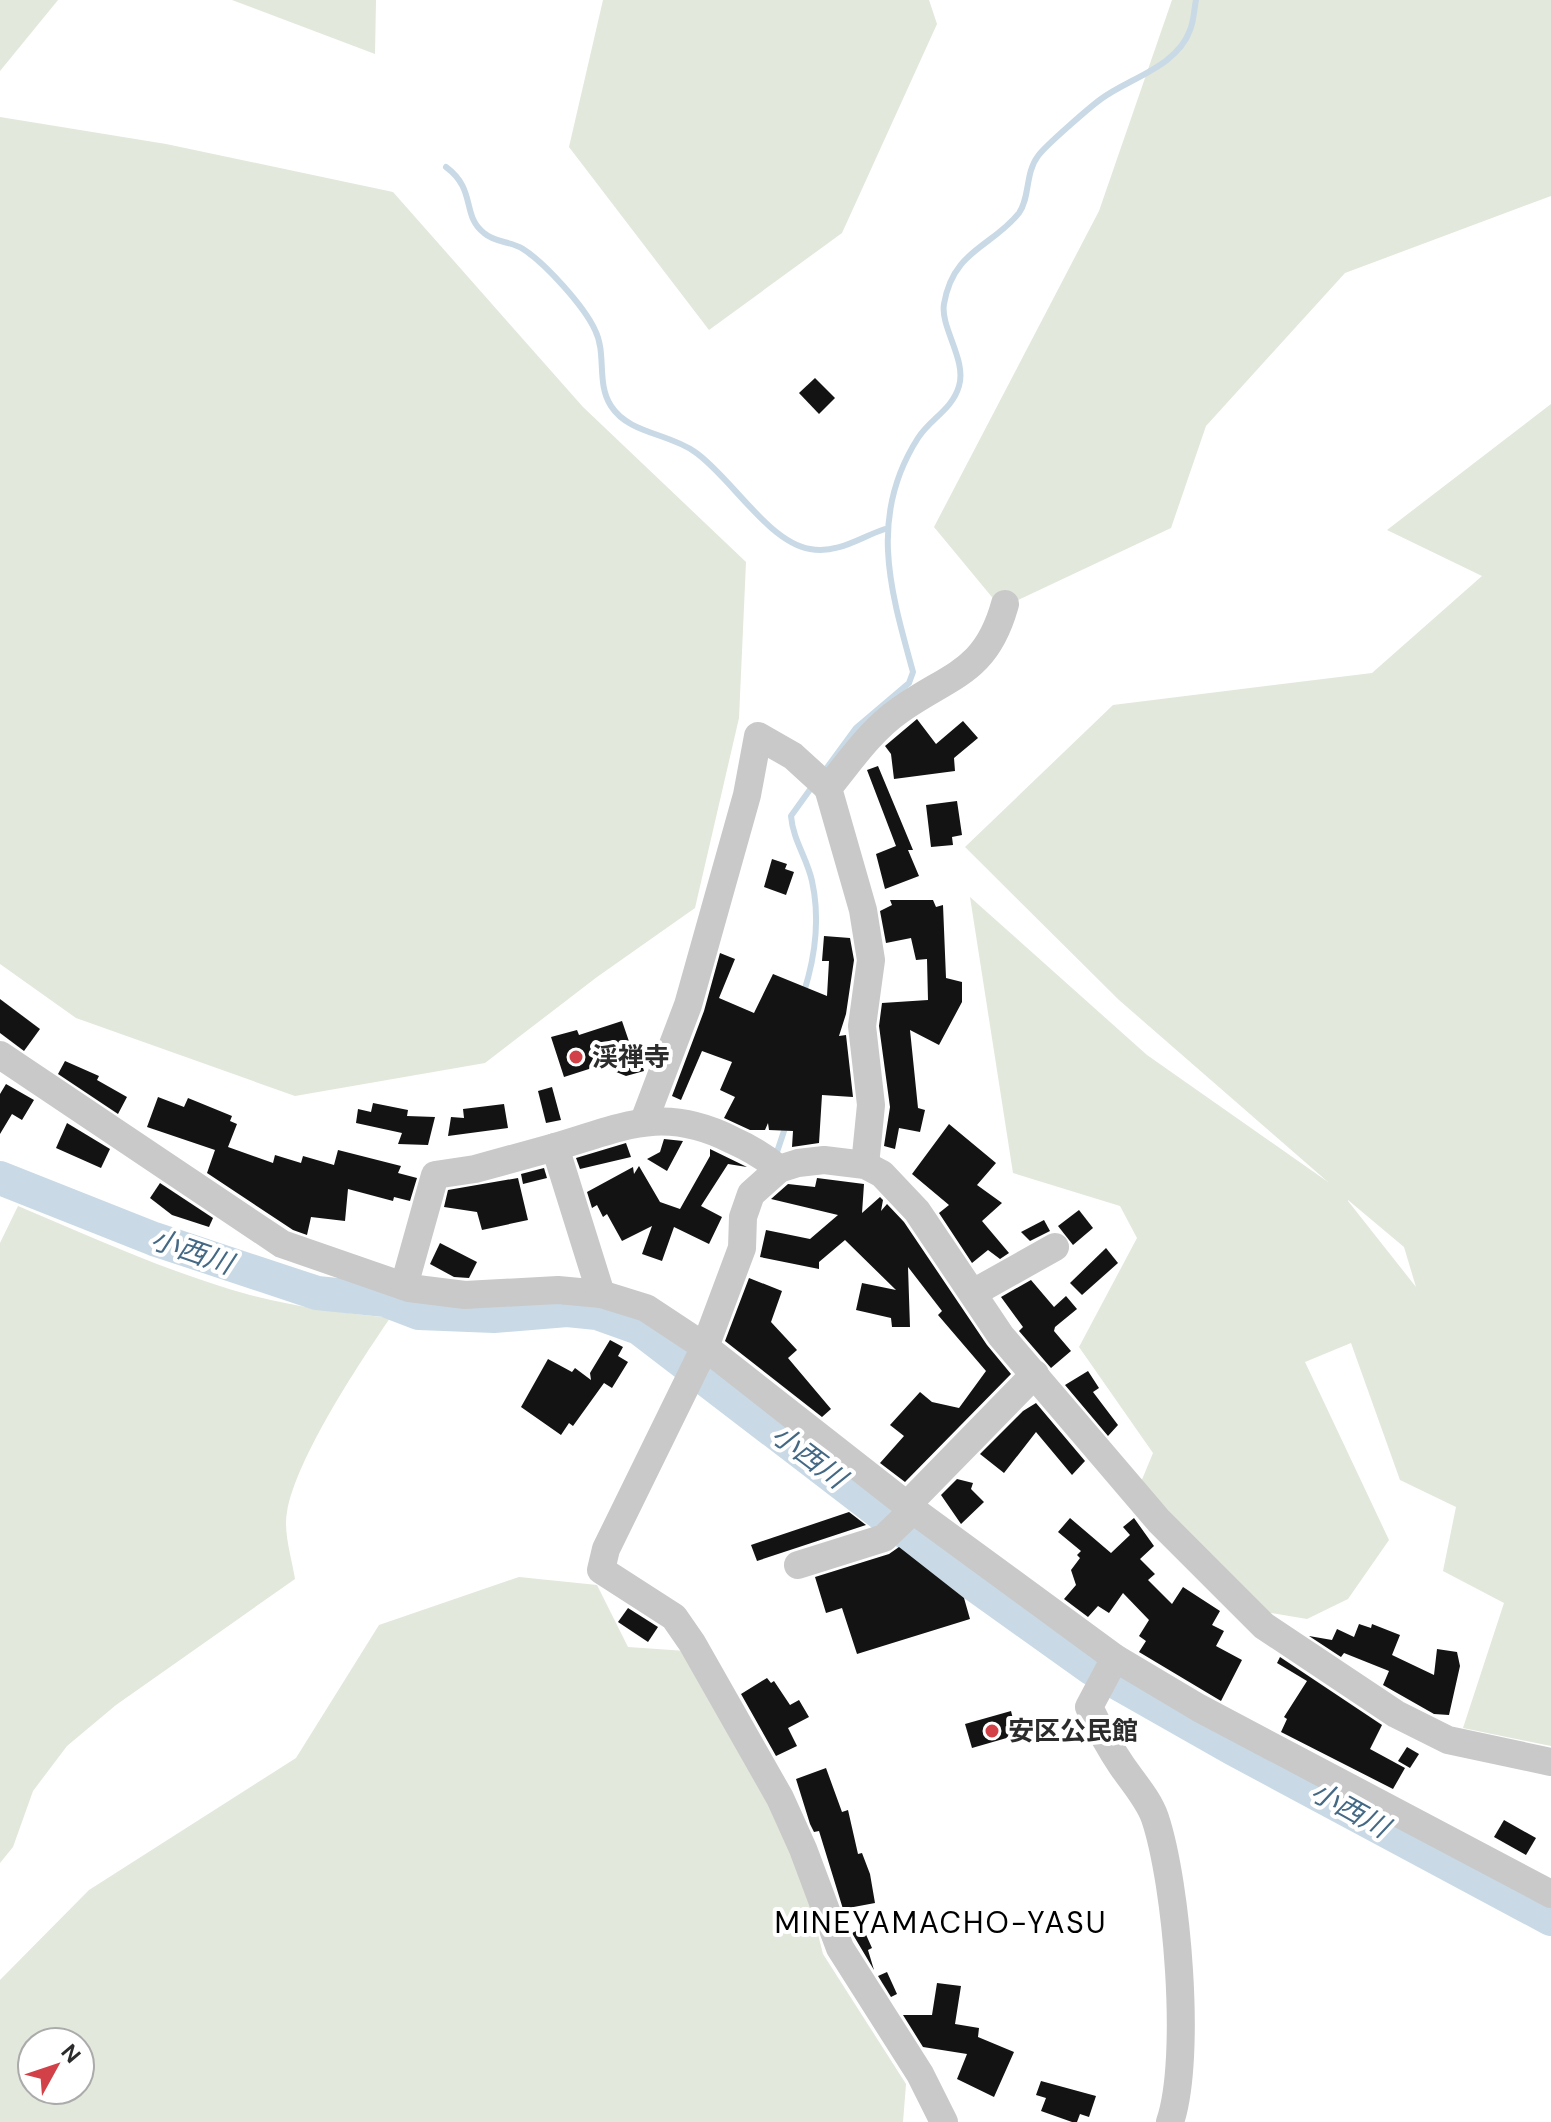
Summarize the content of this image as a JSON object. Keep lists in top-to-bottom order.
{
  "districts": ["MINEYAMACHO-YASU"],
  "water": ["小西川"],
  "places": ["渓禅寺", "安区公民館"],
  "north": "top right"
}
